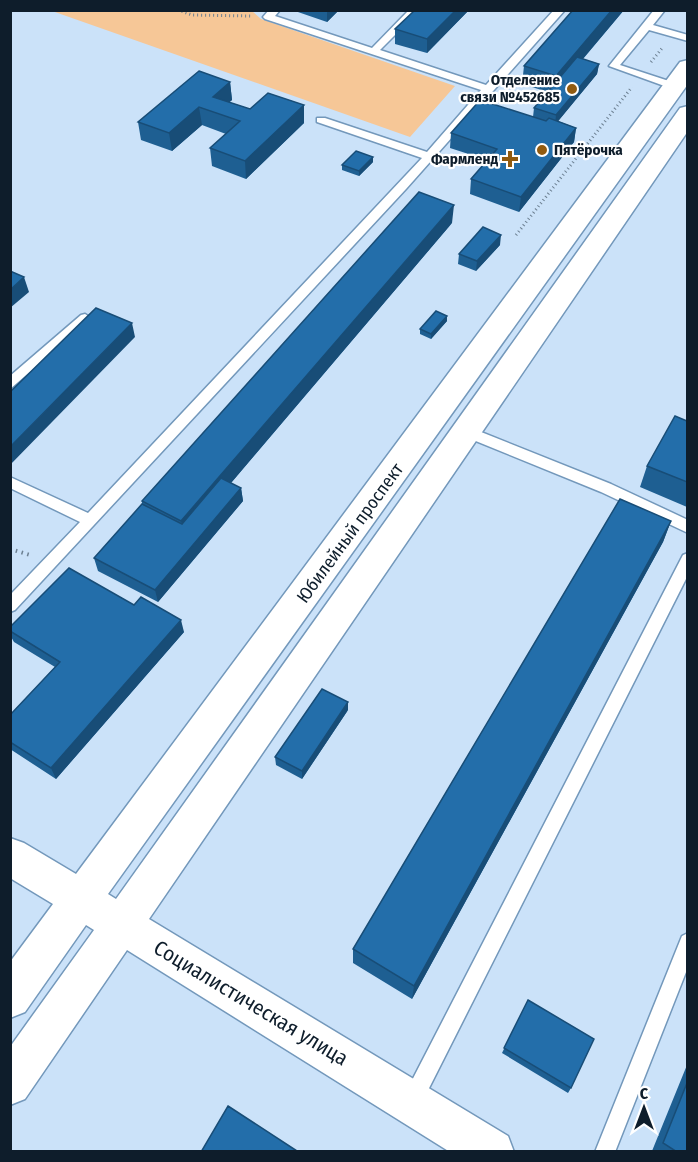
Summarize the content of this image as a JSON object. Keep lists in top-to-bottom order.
{
  "streets": {
    "main road": ["Юбилейный проспект", "Социалистическая улица"]
  },
  "crossings": [
    ["Юбилейный проспект", "Социалистическая улица"]
  ],
  "places": {
    "other": ["Отделение связи №452685", "Пятёрочка"],
    "health": ["Фармленд"]
  },
  "north": "top"
}
